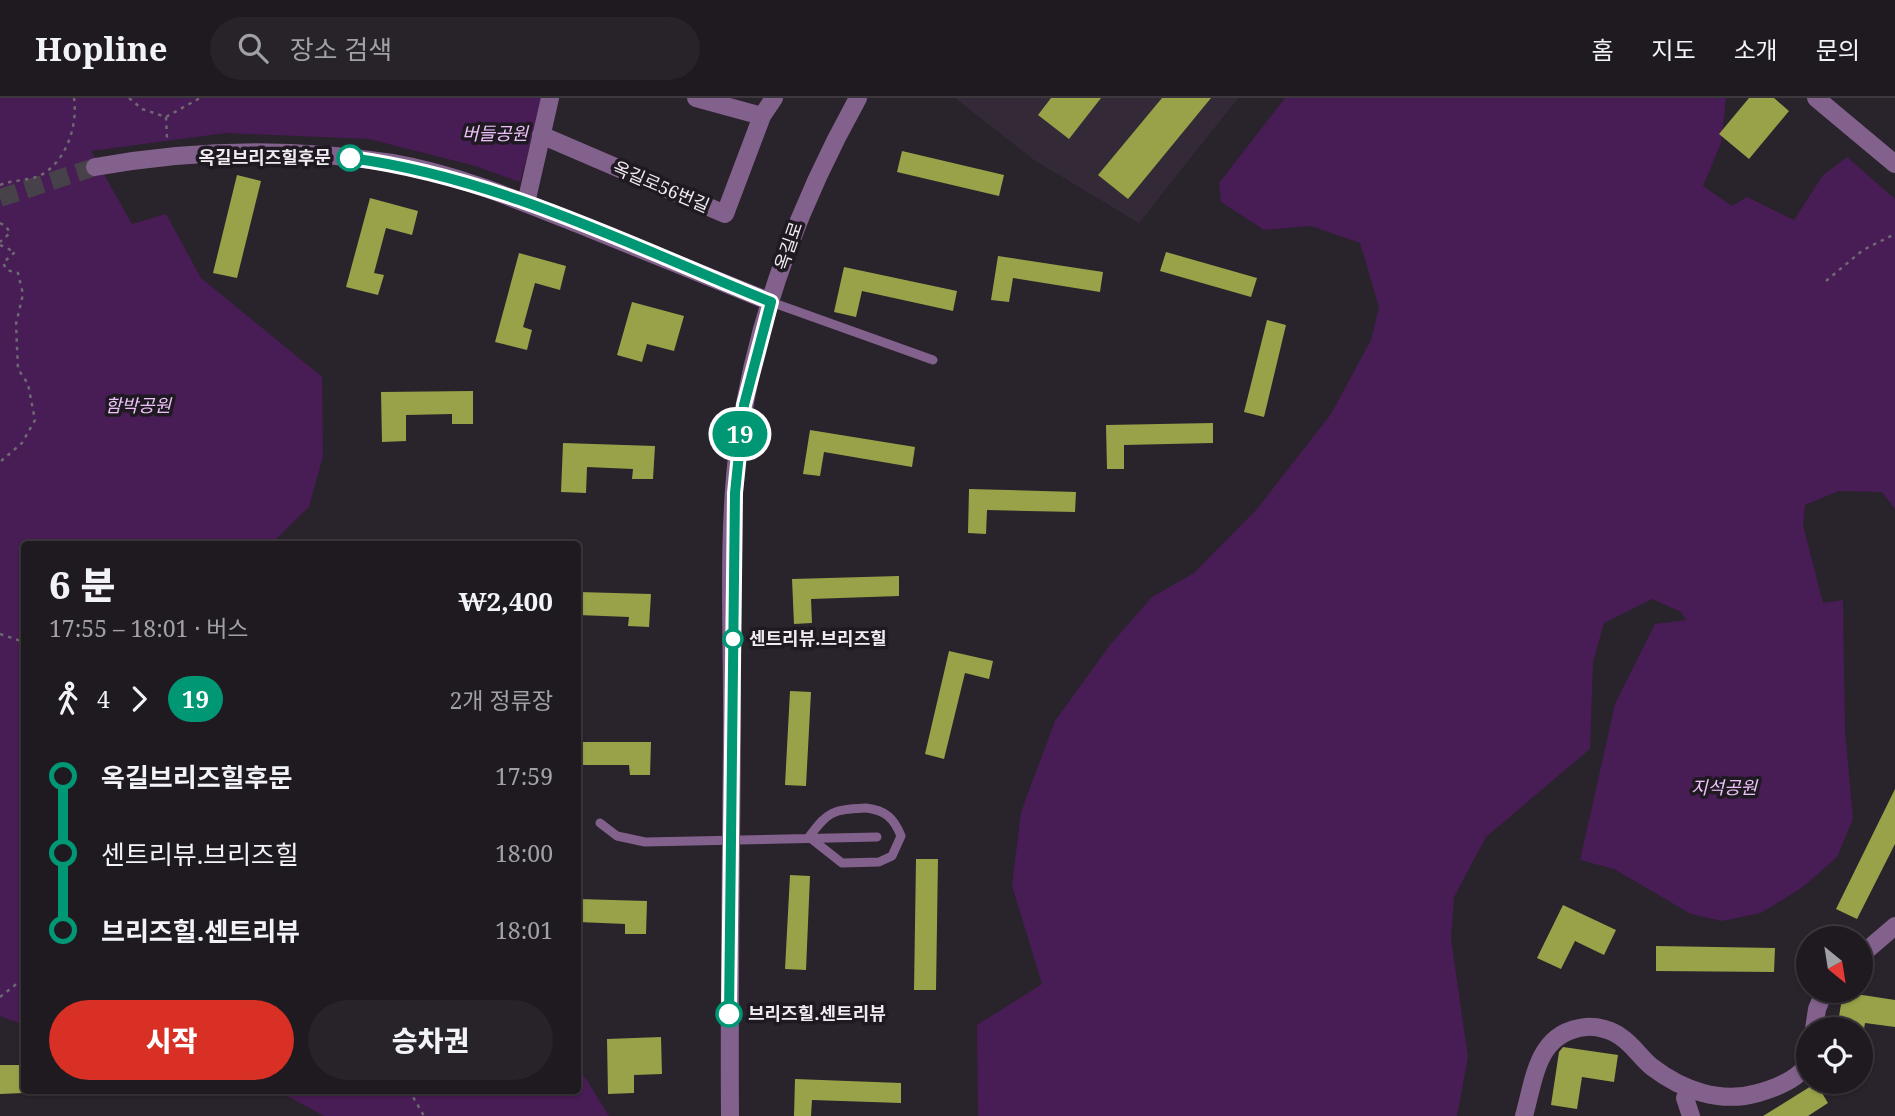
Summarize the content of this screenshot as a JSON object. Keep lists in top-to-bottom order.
{
  "streets": {
    "street": ["옥길로56번길", "옥길로"]
  },
  "parks": ["버들공원", "함박공원", "지석공원"],
  "places": ["옥길브리즈힐후문", "센트리뷰.브리즈힐", "브리즈힐.센트리뷰"],
  "lines": ["bus line 19"],
  "north": "bottom right",
  "page": {
    "header": "Hopline",
    "search": "장소 검색",
    "nav": [
      "홈",
      "지도",
      "소개",
      "문의"
    ],
    "on_map": "19",
    "heading": ["6 분", "17:55 – 18:01 · 버스", "₩2,400"],
    "legs": ["4", "19", "2개 정류장"],
    "list": [
      {
        "name": "옥길브리즈힐후문",
        "value": "17:59"
      },
      {
        "name": "센트리뷰.브리즈힐",
        "value": "18:00"
      },
      {
        "name": "브리즈힐.센트리뷰",
        "value": "18:01"
      }
    ],
    "buttons": ["시작", "승차권"]
  }
}
